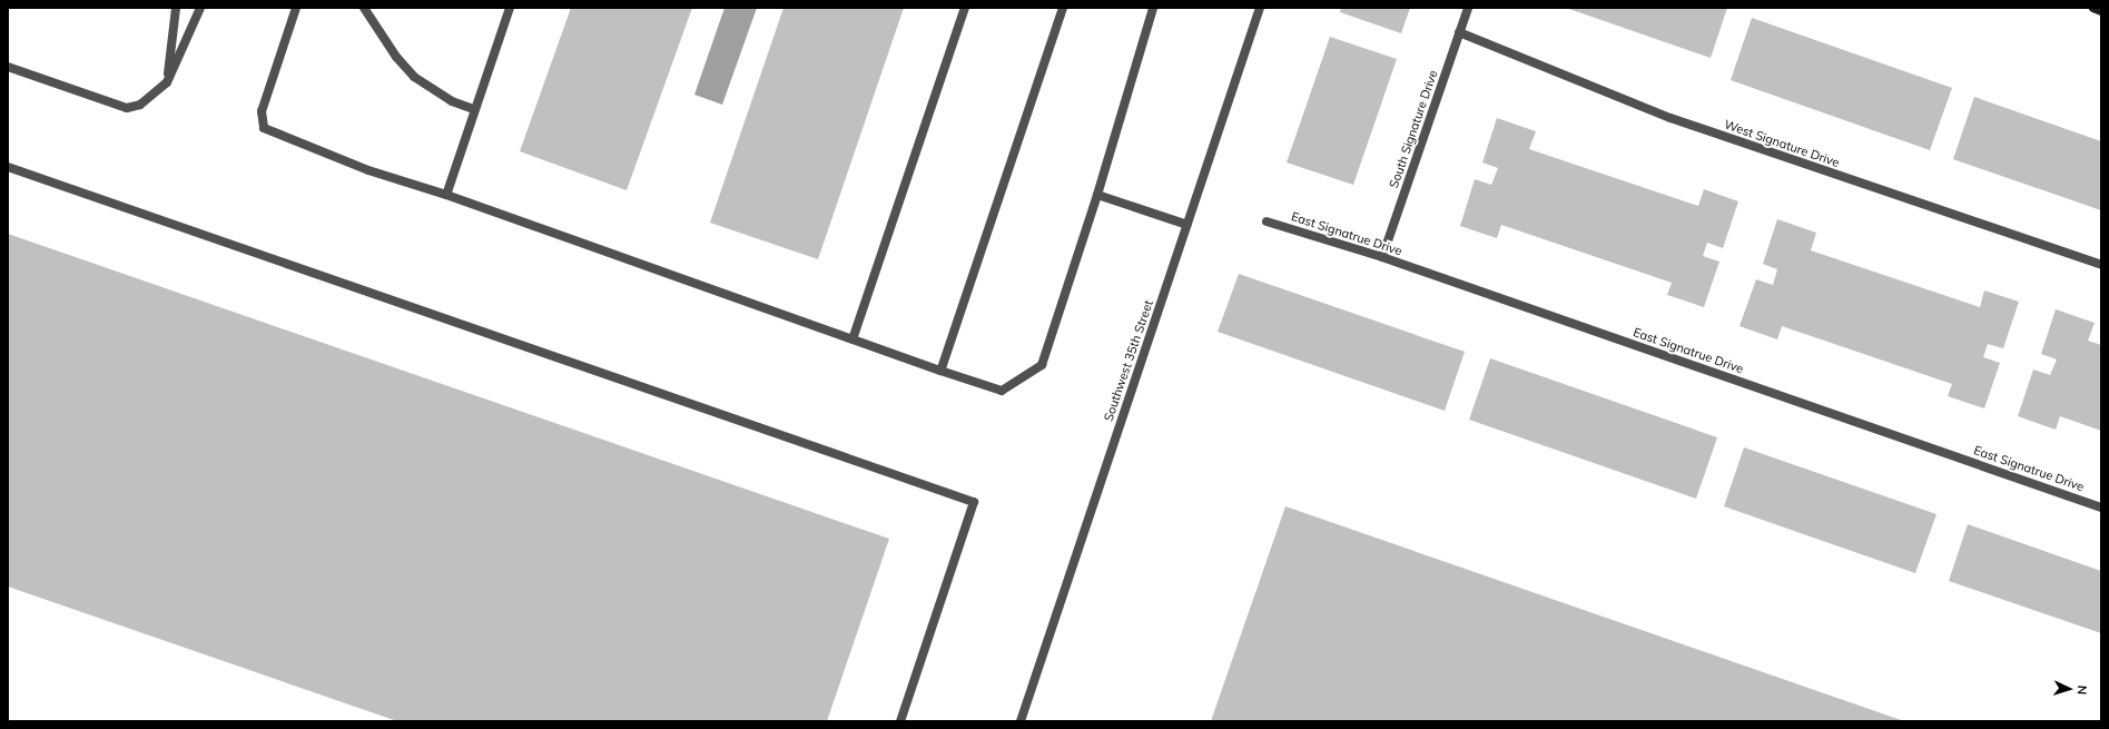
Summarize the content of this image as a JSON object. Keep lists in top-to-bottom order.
{
  "streets": {
    "street": [
      "South Signature Drive",
      "West Signature Drive",
      "East Signatrue Drive",
      "Southwest 35th Street"
    ]
  },
  "crossings": [
    ["South Signature Drive", "West Signature Drive"],
    ["South Signature Drive", "East Signatrue Drive"]
  ],
  "north": "right"
}
